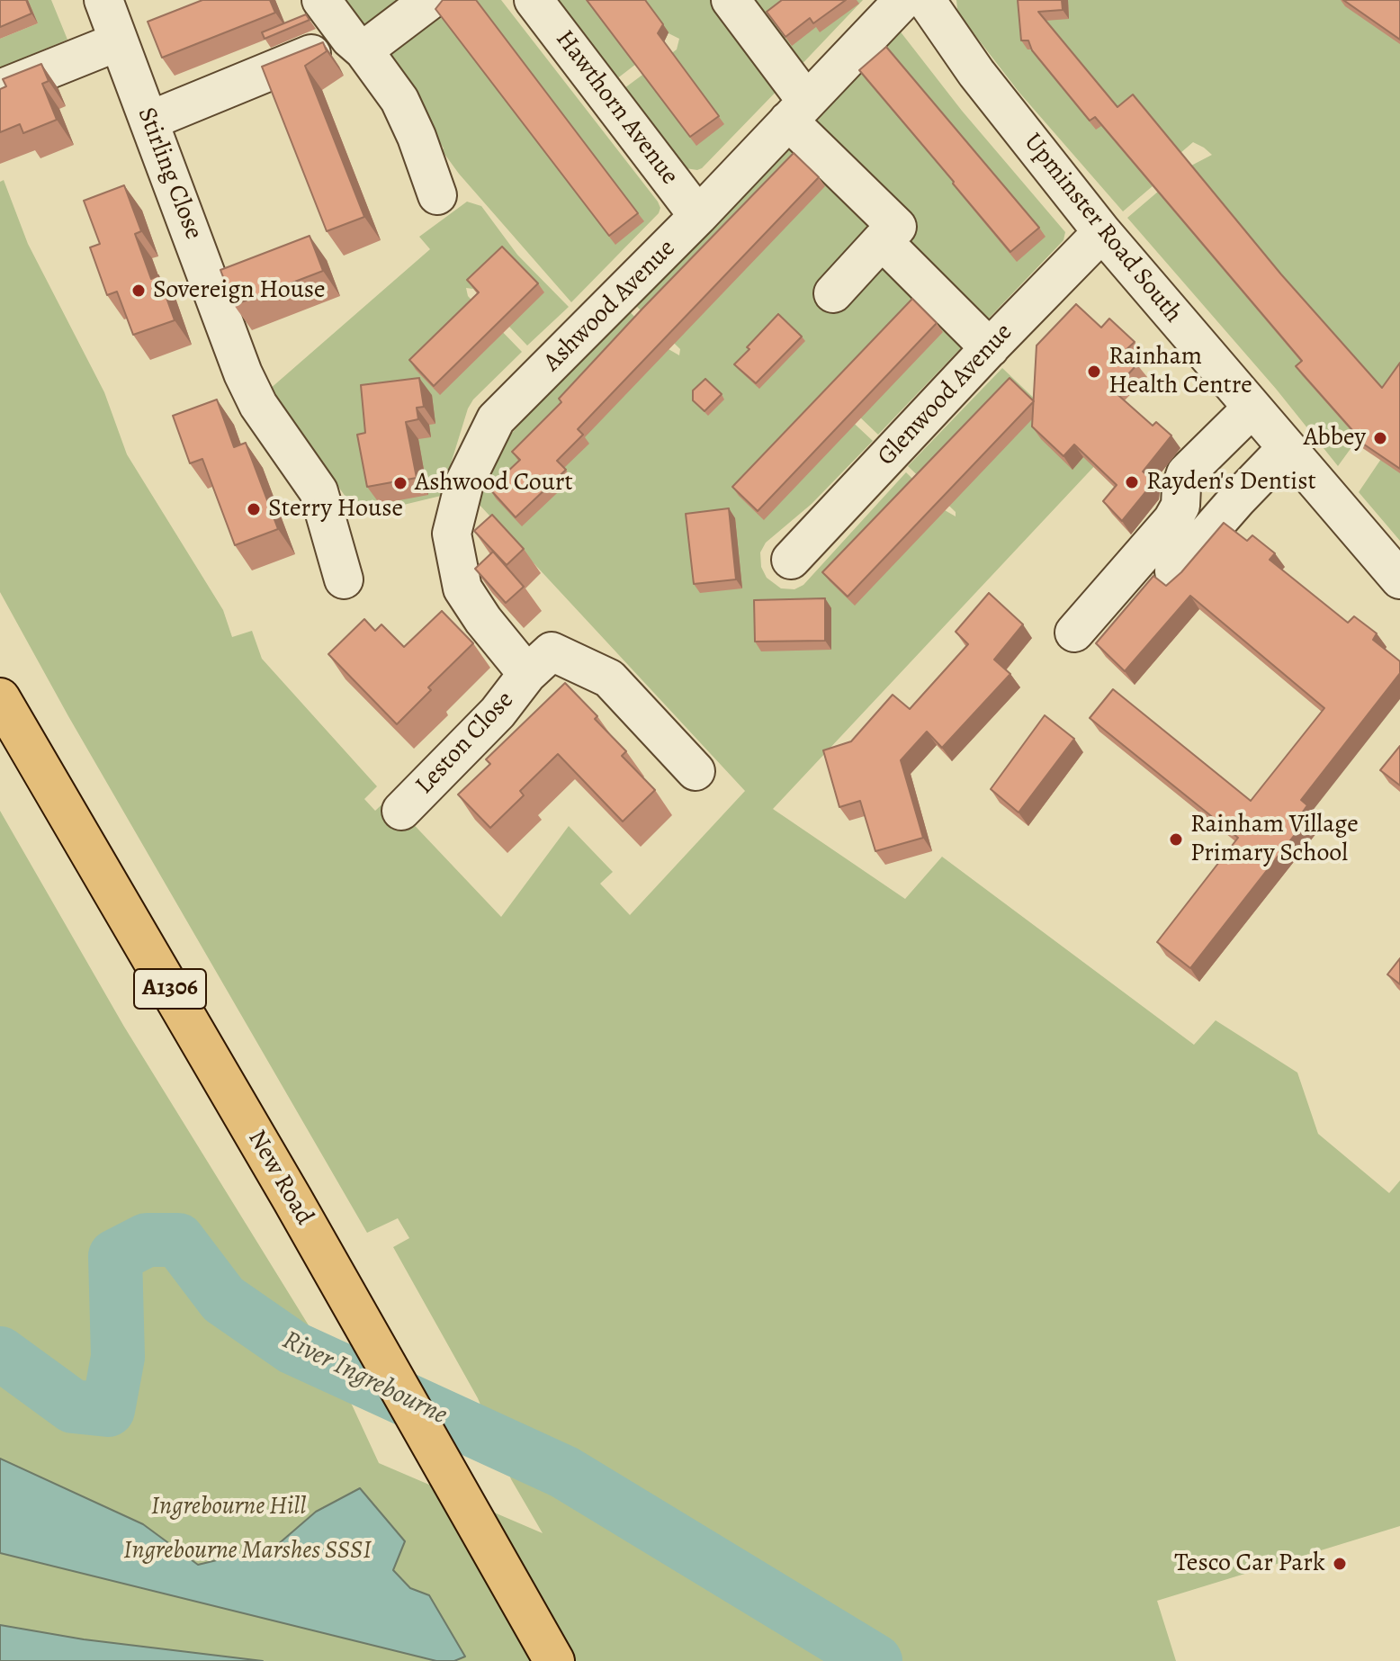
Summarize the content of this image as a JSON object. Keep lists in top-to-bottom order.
{
  "streets": {
    "main road": ["A1306", "New Road"],
    "street": [
      "Hawthorn Avenue",
      "Stirling Close",
      "Upminster Road South",
      "Ashwood Avenue",
      "Glenwood Avenue",
      "Leston Close"
    ]
  },
  "crossings": [
    ["Hawthorn Avenue", "Ashwood Avenue"],
    ["Upminster Road South", "Glenwood Avenue"],
    ["Ashwood Avenue", "Leston Close"]
  ],
  "water": ["River Ingrebourne"],
  "parks": ["Ingrebourne Hill", "Ingrebourne Marshes SSSI"],
  "places": [
    "Sovereign House",
    "Rainham Health Centre",
    "Abbey",
    "Rayden's Dentist",
    "Ashwood Court",
    "Sterry House",
    "Rainham Village Primary School",
    "Tesco Car Park"
  ]
}
